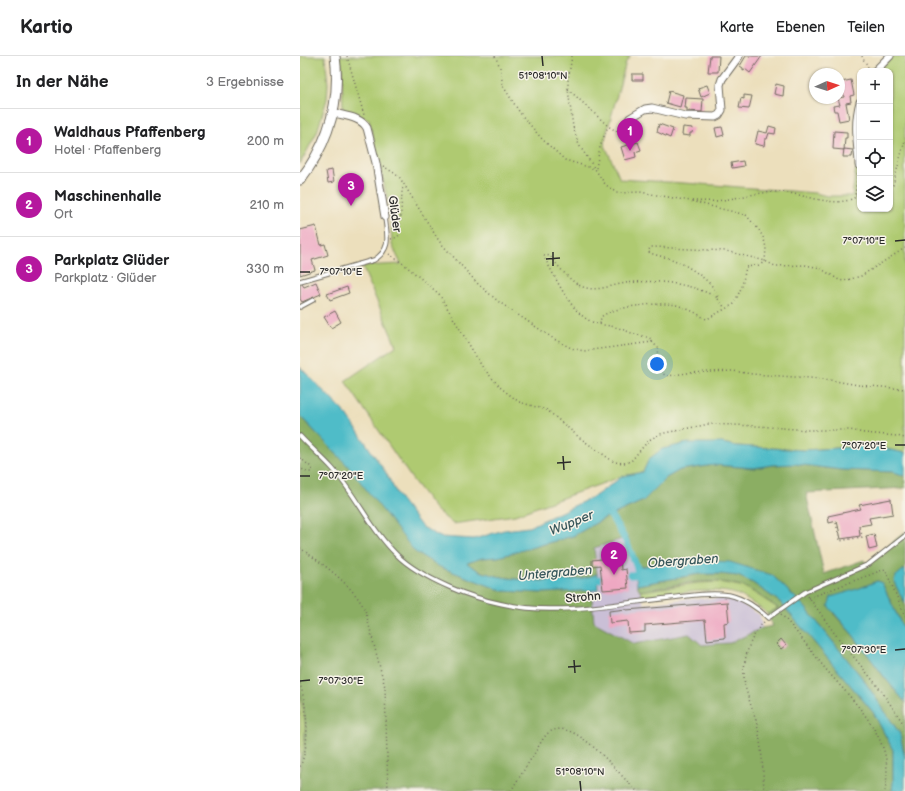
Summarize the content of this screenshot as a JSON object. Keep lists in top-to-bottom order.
{
  "streets": {
    "street": ["Glüder"],
    "lane": ["Strohn"]
  },
  "water": ["Wupper", "Obergraben", "Untergraben"],
  "north": "right",
  "page": {
    "header": "Kartio",
    "nav": ["Karte", "Ebenen", "Teilen"],
    "heading": ["In der Nähe", "3 Ergebnisse"],
    "map_buttons": ["+", "−"],
    "list": [
      {
        "mark": "1",
        "name": "Waldhaus Pfaffenberg",
        "note": "Hotel · Pfaffenberg",
        "value": "200 m"
      },
      {
        "mark": "2",
        "name": "Maschinenhalle",
        "note": "Ort",
        "value": "210 m"
      },
      {
        "mark": "3",
        "name": "Parkplatz Glüder",
        "note": "Parkplatz · Glüder",
        "value": "330 m"
      }
    ],
    "pins": ["1", "3", "2"]
  },
  "coordinates": [
    "51°08'10\"N",
    "7°07'10\"E",
    "7°07'20\"E",
    "7°07'30\"E"
  ]
}
